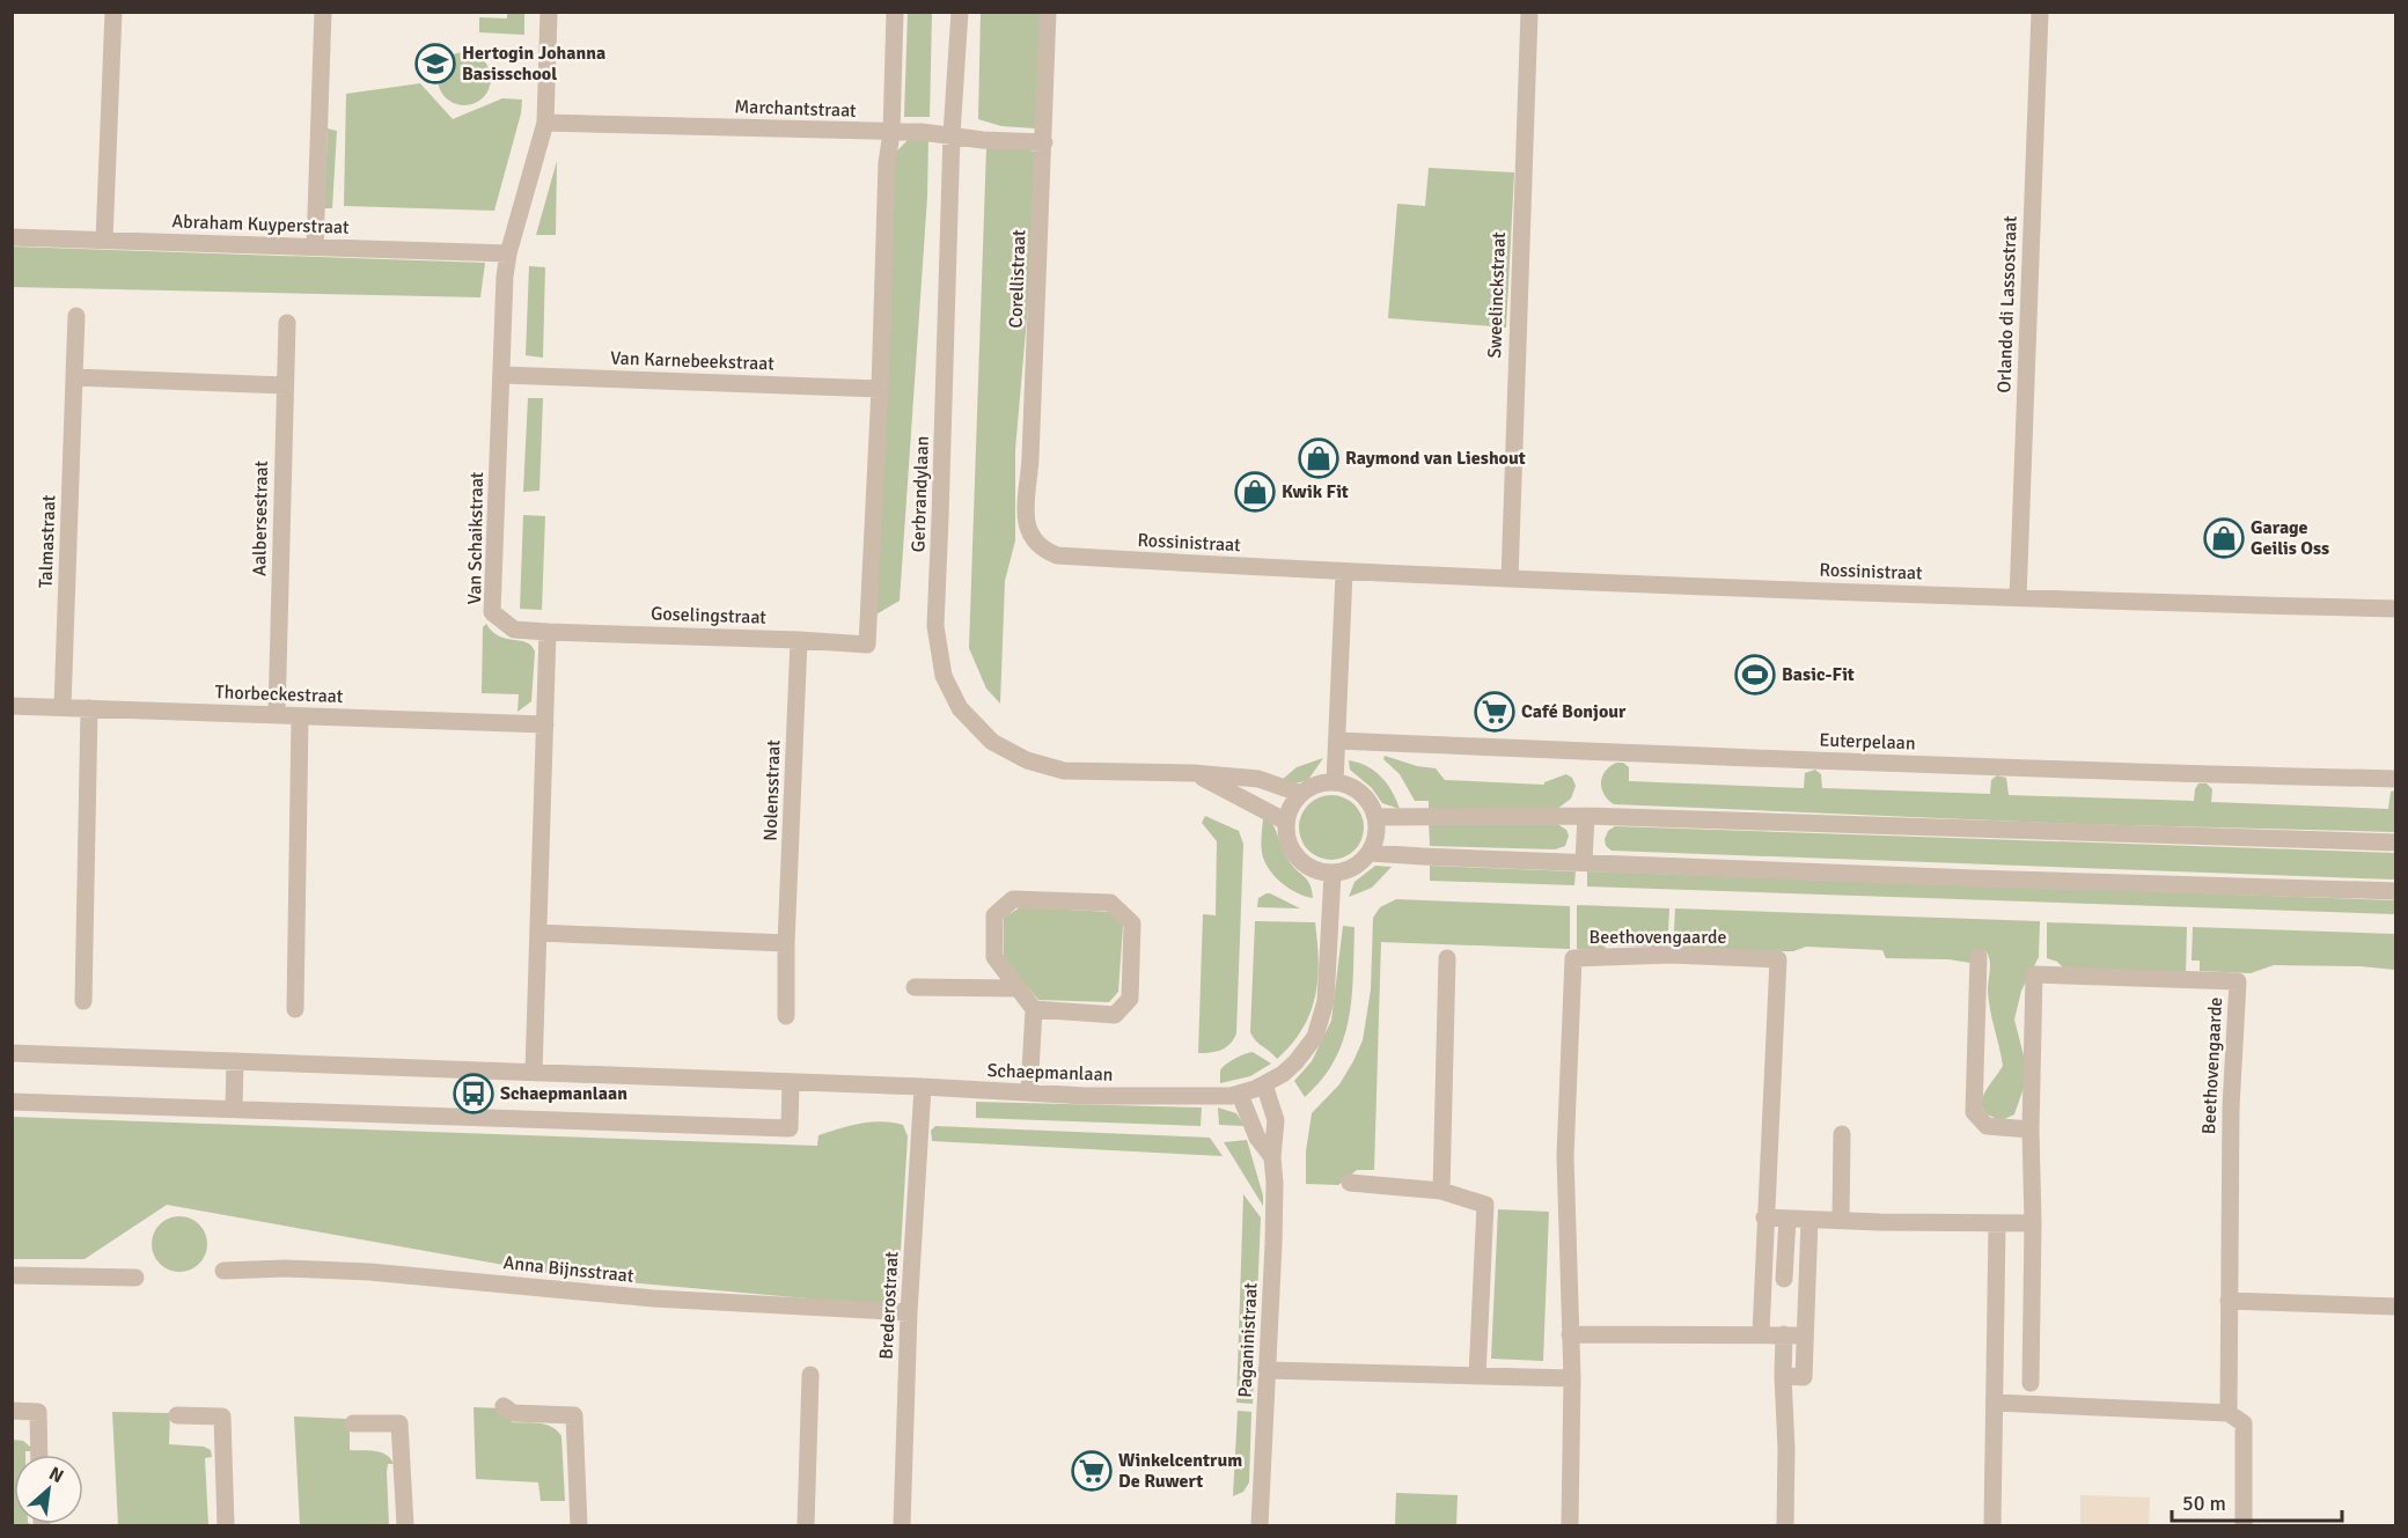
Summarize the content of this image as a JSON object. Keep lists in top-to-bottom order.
{
  "streets": {
    "street": [
      "Marchantstraat",
      "Abraham Kuyperstraat",
      "Corellistraat",
      "Sweelinckstraat",
      "Orlando di Lassostraat",
      "Van Karnebeekstraat",
      "Gerbrandylaan",
      "Aalbersestraat",
      "Van Schaikstraat",
      "Talmastraat",
      "Rossinistraat",
      "Goselingstraat",
      "Thorbeckestraat",
      "Euterpelaan",
      "Nolensstraat",
      "Beethovengaarde",
      "Schaepmanlaan",
      "Anna Bijnsstraat",
      "Brederostraat",
      "Paganinistraat"
    ]
  },
  "crossings": [
    ["Marchantstraat", "Corellistraat"],
    ["Marchantstraat", "Gerbrandylaan"],
    ["Marchantstraat", "Van Schaikstraat"],
    ["Abraham Kuyperstraat", "Van Schaikstraat"],
    ["Corellistraat", "Rossinistraat"],
    ["Sweelinckstraat", "Rossinistraat"],
    ["Orlando di Lassostraat", "Rossinistraat"],
    ["Van Karnebeekstraat", "Van Schaikstraat"],
    ["Van Karnebeekstraat", "Goselingstraat"],
    ["Aalbersestraat", "Thorbeckestraat"],
    ["Van Schaikstraat", "Goselingstraat"],
    ["Talmastraat", "Thorbeckestraat"],
    ["Goselingstraat", "Nolensstraat"],
    ["Schaepmanlaan", "Brederostraat"],
    ["Schaepmanlaan", "Paganinistraat"],
    ["Anna Bijnsstraat", "Brederostraat"]
  ],
  "places": {
    "school or university": ["Hertogin Johanna Basisschool"],
    "shop": ["Raymond van Lieshout", "Kwik Fit", "Garage Geilis Oss"],
    "sports": ["Basic-Fit"],
    "supermarket": ["Café Bonjour", "Winkelcentrum De Ruwert"],
    "bus stop": ["Schaepmanlaan"]
  },
  "scale_bar": "50 m",
  "north": "top right"
}
